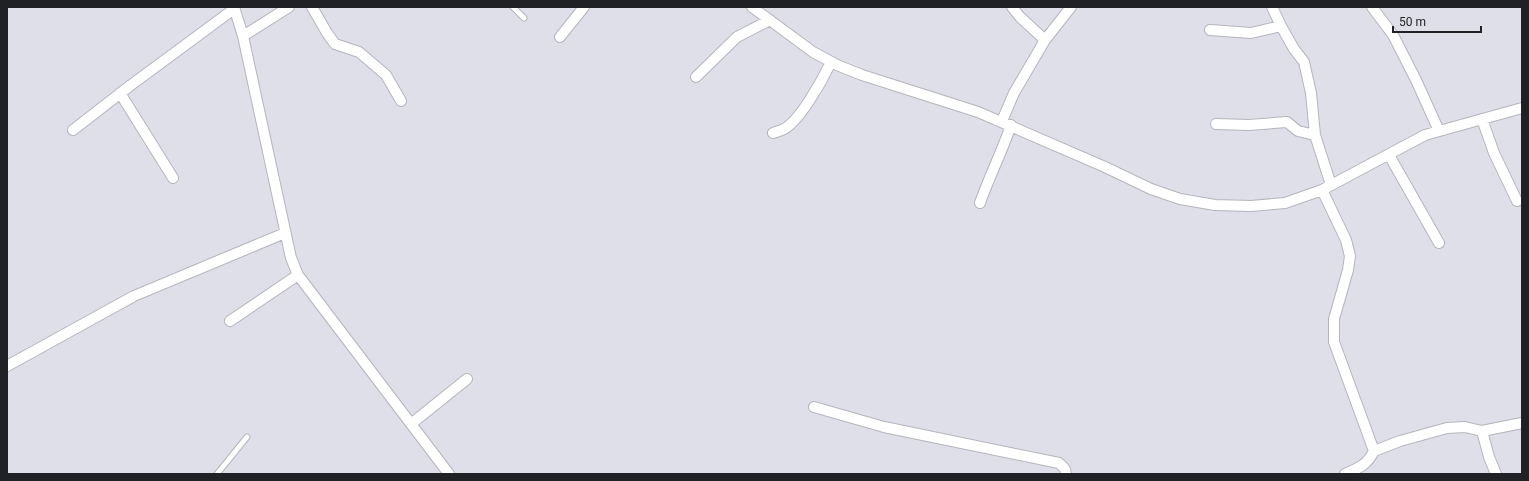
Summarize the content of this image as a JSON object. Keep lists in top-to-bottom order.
{
  "scale_bar": "50 m"
}
